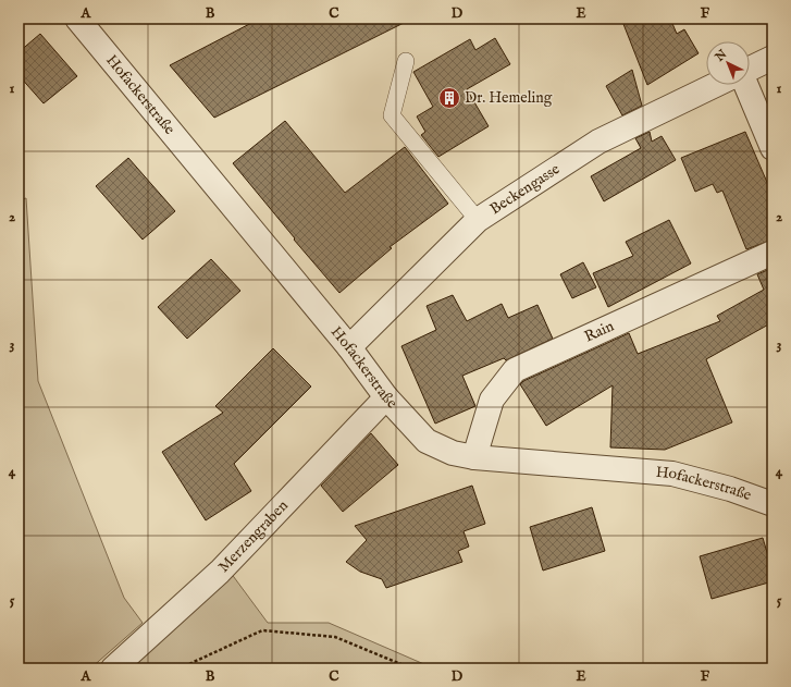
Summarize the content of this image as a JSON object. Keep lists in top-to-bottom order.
{
  "streets": {
    "street": [
      "Hofackerstraße",
      "Beckengasse",
      "Rain",
      "Merzengraben"
    ]
  },
  "crossings": [
    ["Hofackerstraße", "Beckengasse"],
    ["Hofackerstraße", "Rain"],
    ["Hofackerstraße", "Merzengraben"]
  ],
  "places": {
    "building": ["Dr. Hemeling"]
  },
  "north": "top left",
  "grid": {
    "columns": [
      "A",
      "B",
      "C",
      "D",
      "E",
      "F"
    ],
    "rows": [
      "1",
      "2",
      "3",
      "4",
      "5"
    ]
  }
}
